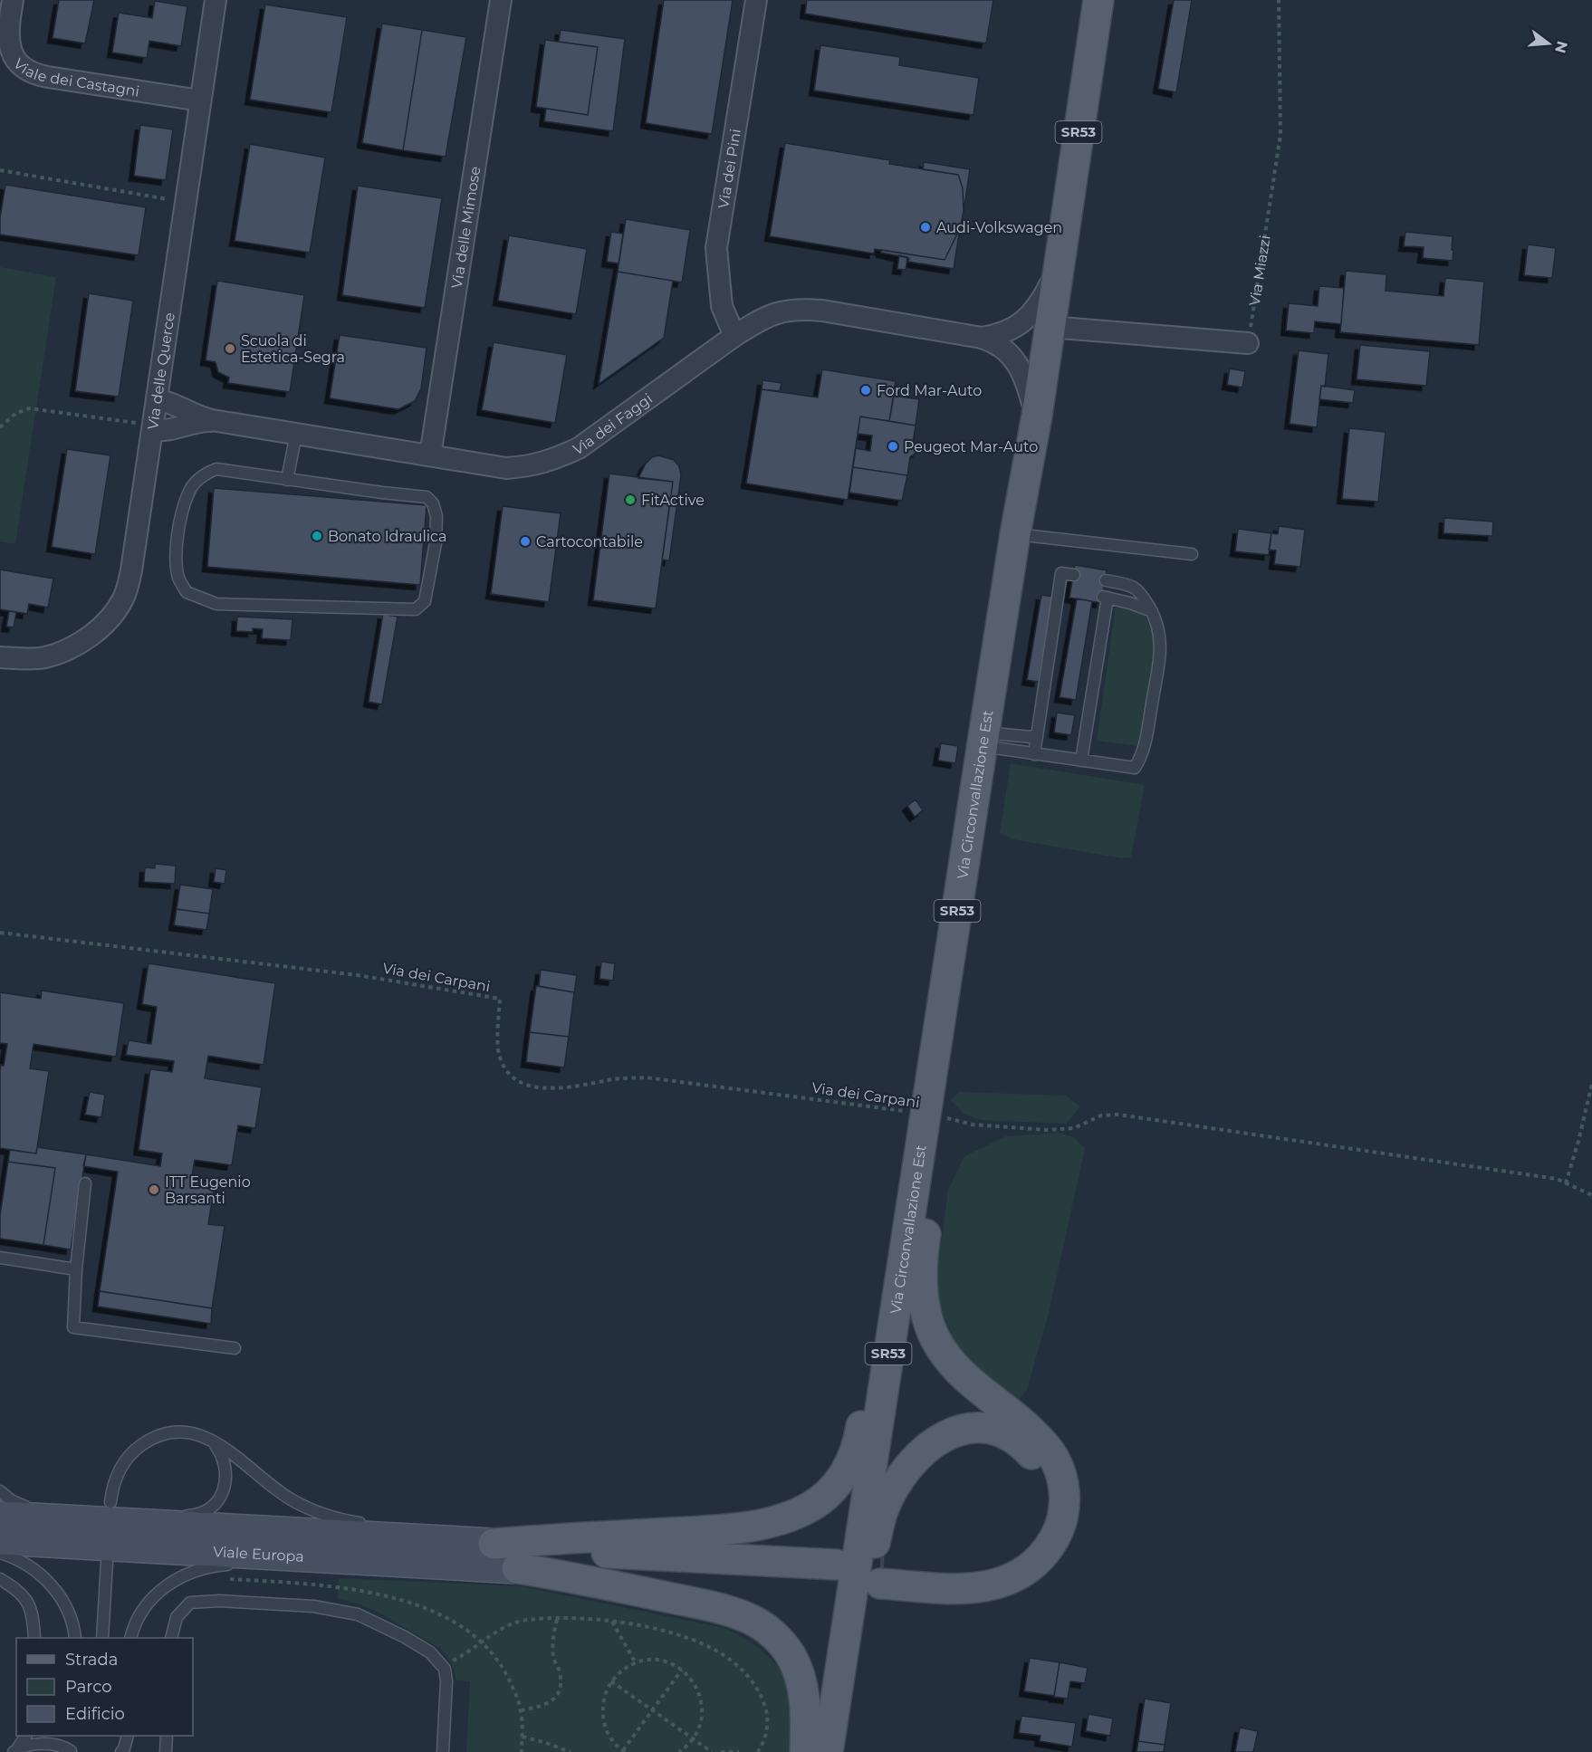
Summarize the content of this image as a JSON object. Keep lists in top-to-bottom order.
{
  "streets": {
    "main road": ["SR53", "Via Circonvallazione Est"],
    "street": [
      "Viale dei Castagni",
      "Via dei Pini",
      "Via delle Mimose",
      "Via delle Querce",
      "Via dei Faggi",
      "Viale Europa"
    ],
    "path": ["Via Miazzi", "Via dei Carpani"]
  },
  "crossings": [
    ["Viale dei Castagni", "Via delle Querce"],
    ["Via dei Pini", "Via dei Faggi"],
    ["Via delle Mimose", "Via dei Faggi"],
    ["Via delle Querce", "Via dei Faggi"],
    ["Via dei Faggi", "Via Circonvallazione Est"],
    ["Via Circonvallazione Est", "Via dei Carpani"]
  ],
  "places": [
    "Audi-Volkswagen",
    "Scuola di Estetica-Segra",
    "Ford Mar-Auto",
    "Peugeot Mar-Auto",
    "FitActive",
    "Bonato Idraulica",
    "Cartocontabile",
    "ITT Eugenio Barsanti"
  ],
  "legend": ["Strada", "Parco", "Edificio"],
  "north": "right"
}
